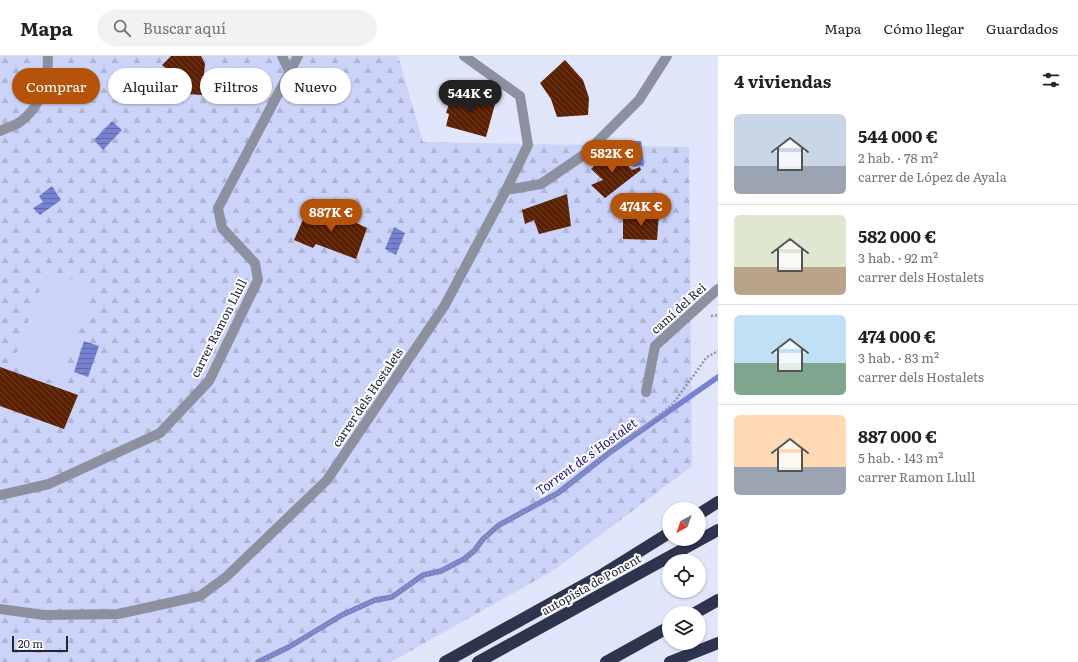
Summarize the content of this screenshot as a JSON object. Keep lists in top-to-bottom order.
{
  "streets": {
    "highway": ["autopista de Ponent"],
    "street": ["camí del Rei", "carrer Ramon Llull", "carrer dels Hostalets"]
  },
  "water": ["Torrent de s'Hostalet"],
  "scale_bar": "20 m",
  "north": "bottom left",
  "page": {
    "header": "Mapa",
    "search": "Buscar aquí",
    "nav": ["Mapa", "Cómo llegar", "Guardados"],
    "heading": "4 viviendas",
    "chip": [
      "Comprar",
      "Alquilar",
      "Filtros",
      "Nuevo"
    ],
    "price": [
      "544K €",
      "582K €",
      "474K €",
      "887K €"
    ],
    "list": [
      {
        "name": "544 000 €",
        "note": "2 hab. · 78 m² · carrer de López de Ayala"
      },
      {
        "name": "582 000 €",
        "note": "3 hab. · 92 m² · carrer dels Hostalets"
      },
      {
        "name": "474 000 €",
        "note": "3 hab. · 83 m² · carrer dels Hostalets"
      },
      {
        "name": "887 000 €",
        "note": "5 hab. · 143 m² · carrer Ramon Llull"
      }
    ],
    "scale": "20 m"
  }
}
